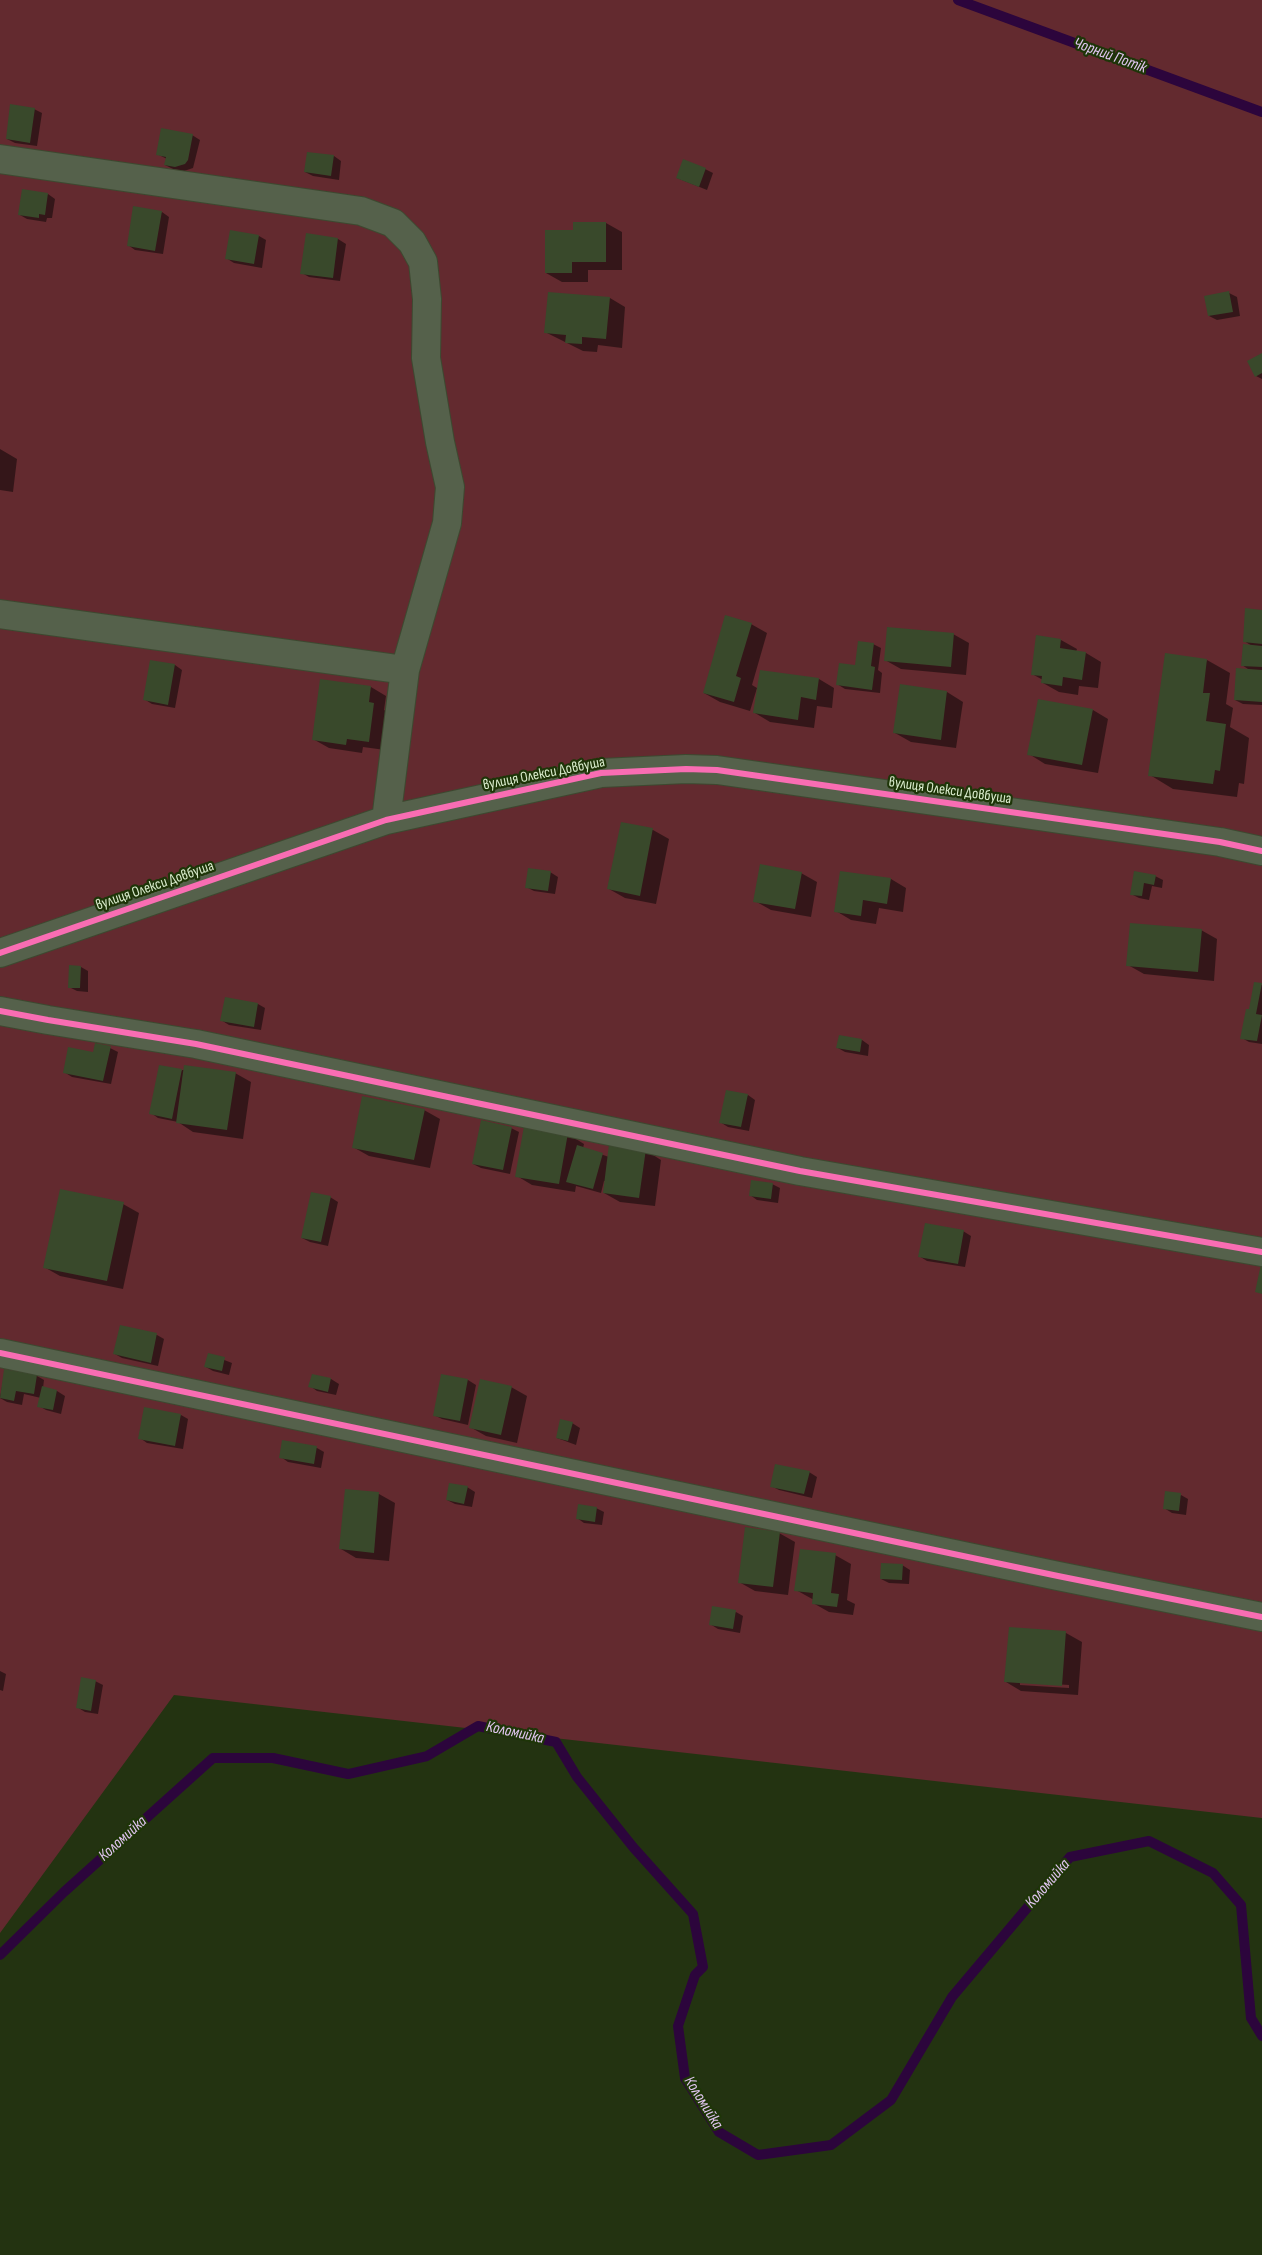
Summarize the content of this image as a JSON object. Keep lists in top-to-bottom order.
{
  "streets": {
    "street": ["вулиця Олекси Довбуша"]
  },
  "water": ["Чорний Потік", "Коломийка"]
}
